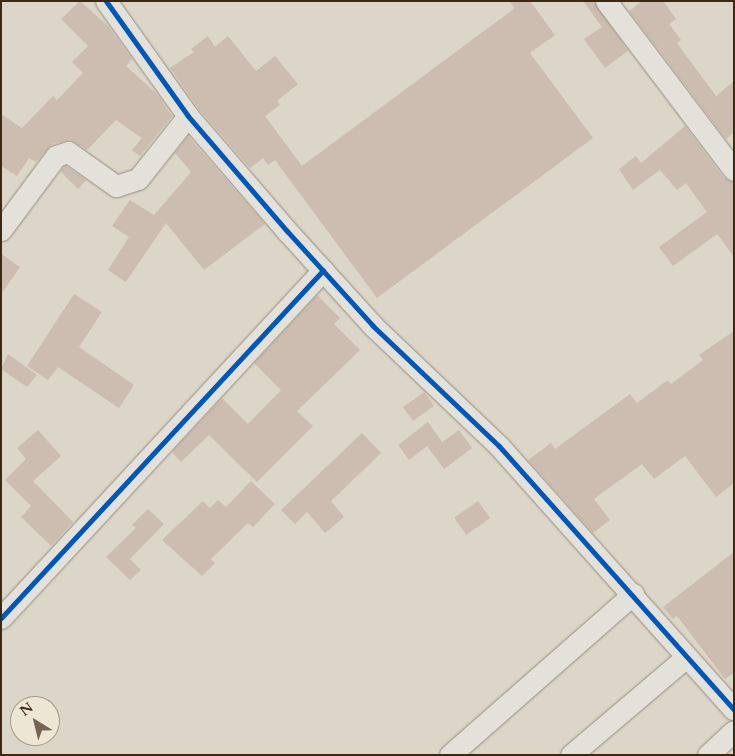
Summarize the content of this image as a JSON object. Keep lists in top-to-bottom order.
{
  "north": "top left"
}
